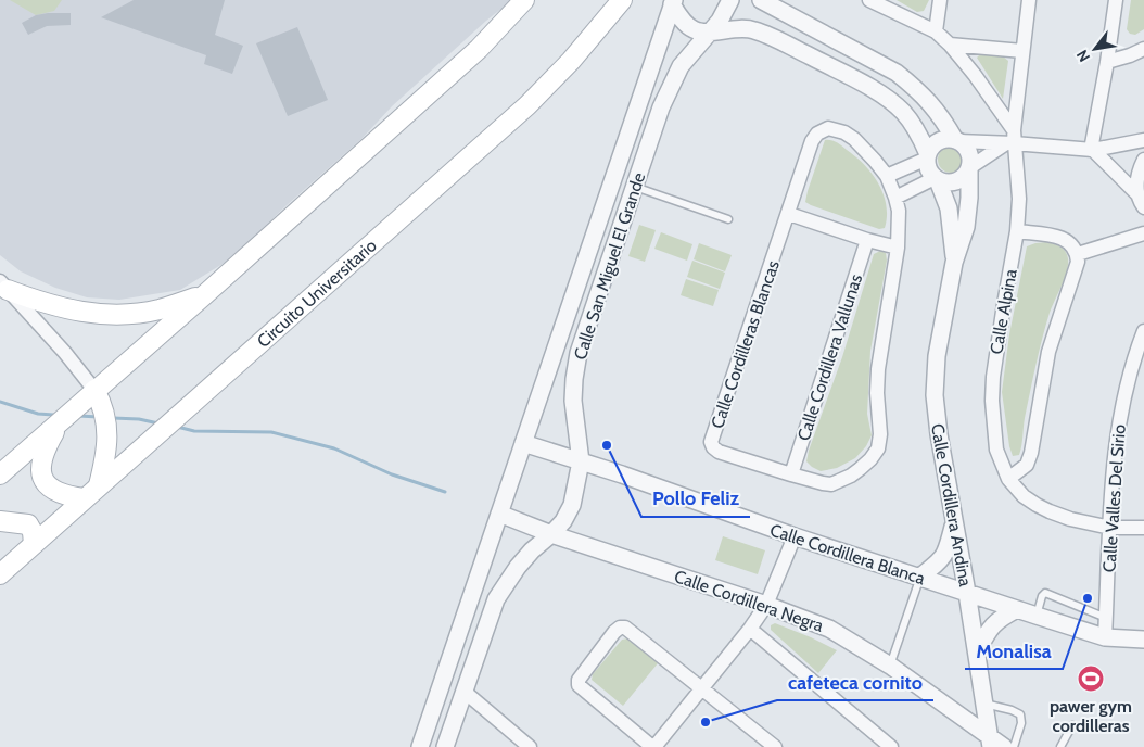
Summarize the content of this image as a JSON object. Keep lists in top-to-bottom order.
{
  "streets": {
    "main road": ["Circuito Universitario"],
    "street": [
      "Calle San Miguel El Grande",
      "Calle Alpina",
      "Calle Cordilleras Blancas",
      "Calle Cordillera Vallunas",
      "Calle Valles Del Sirio",
      "Calle Cordillera Andina",
      "Calle Cordillera Blanca",
      "Calle Cordillera Negra"
    ]
  },
  "crossings": [
    ["Calle San Miguel El Grande", "Calle Cordillera Blanca"],
    ["Calle San Miguel El Grande", "Calle Cordillera Negra"],
    ["Calle Alpina", "Calle Valles Del Sirio"],
    ["Calle Cordilleras Blancas", "Calle Cordillera Vallunas"],
    ["Calle Valles Del Sirio", "Calle Cordillera Blanca"],
    ["Calle Cordillera Andina", "Calle Cordillera Blanca"],
    ["Calle Cordillera Andina", "Calle Cordillera Negra"]
  ],
  "places": {
    "other": ["Pollo Feliz", "Monalisa", "cafeteca cornito"],
    "sports": ["pawer gym cordilleras"]
  },
  "north": "bottom left"
}
